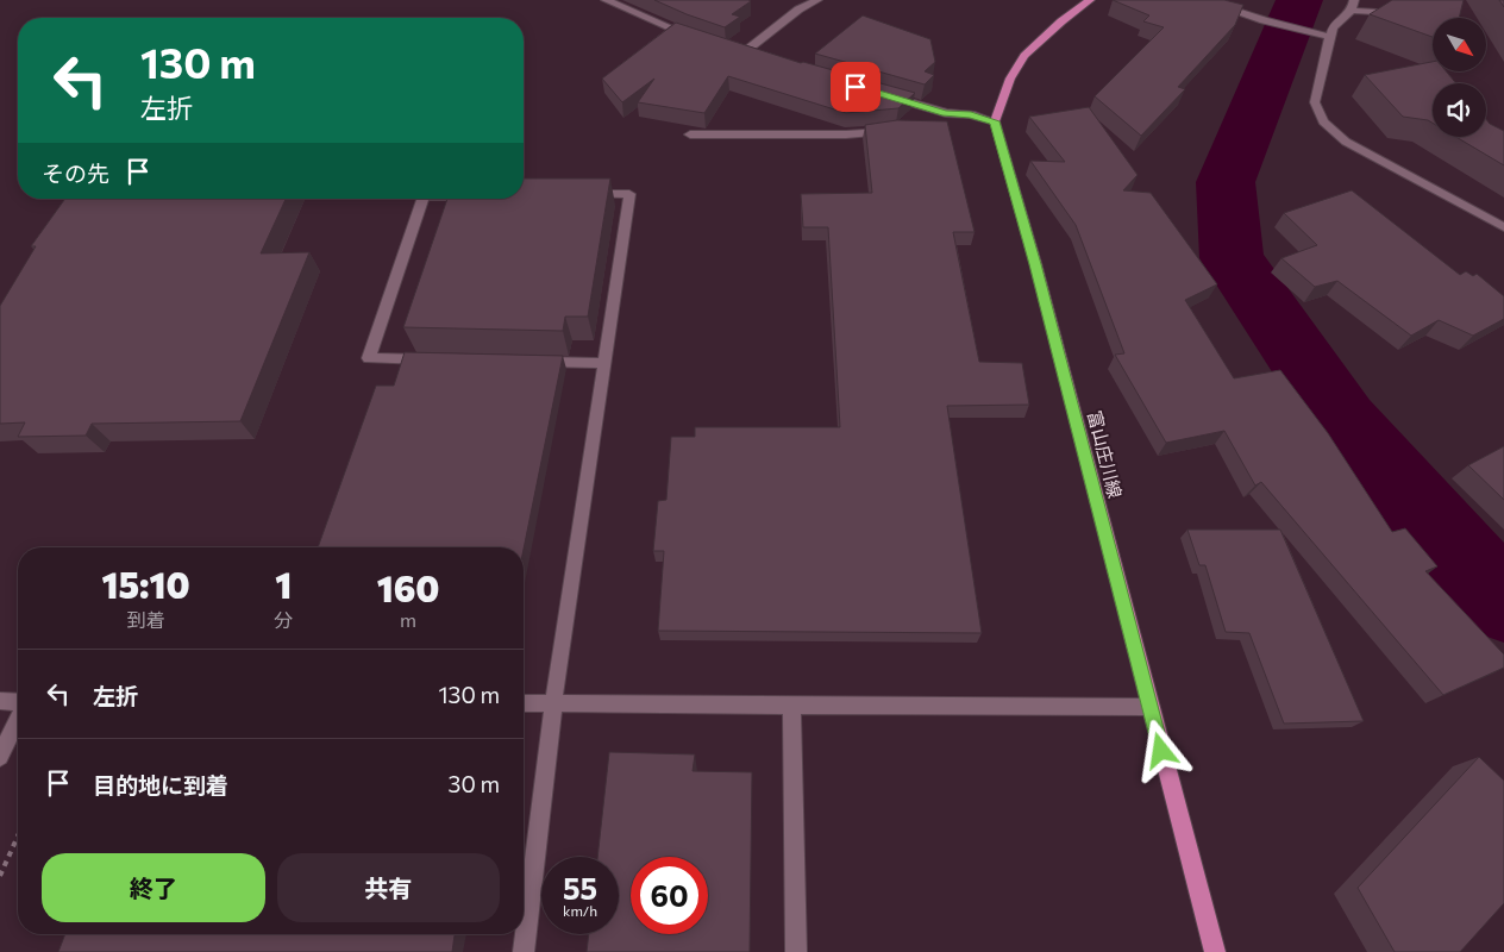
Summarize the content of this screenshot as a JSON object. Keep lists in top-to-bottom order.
{
  "streets": {
    "main road": ["富山庄川線"]
  },
  "north": "bottom right",
  "page": {
    "turn": ["130 m", "左折"],
    "then": "その先",
    "eta": [
      "15:10",
      "到着",
      "1",
      "分",
      "160",
      "m"
    ],
    "list": [
      {
        "name": "左折",
        "value": "130 m"
      },
      {
        "name": "目的地に到着",
        "value": "30 m"
      }
    ],
    "buttons": ["終了", "共有"],
    "speed": "55 km/h",
    "limit": "60"
  }
}
